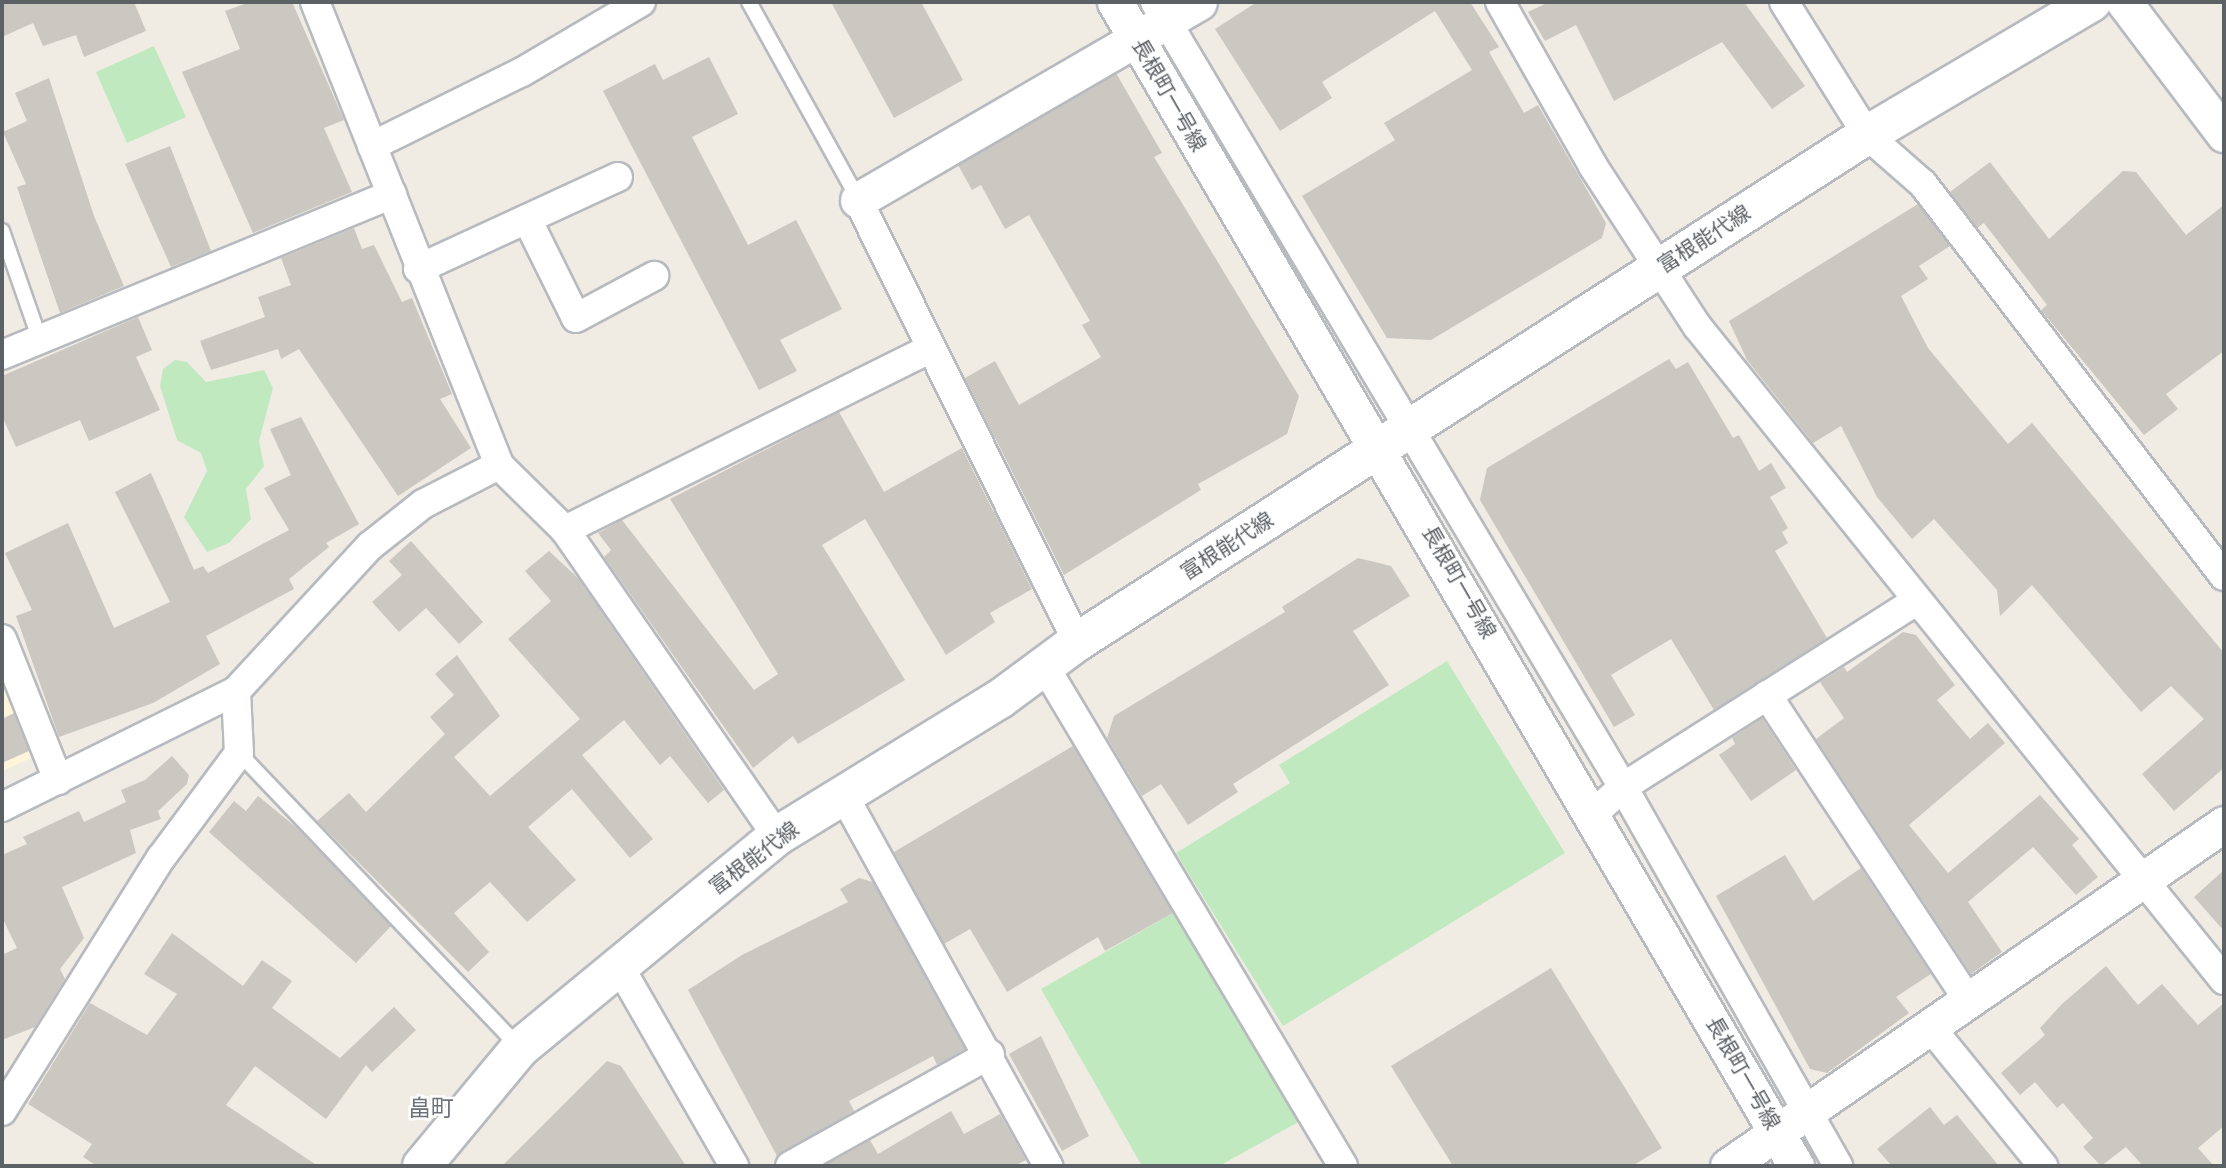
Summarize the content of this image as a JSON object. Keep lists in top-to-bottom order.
{
  "streets": {
    "main road": ["富根能代線"],
    "street": ["長根町一号線"]
  },
  "crossings": [
    ["長根町一号線", "富根能代線"]
  ],
  "districts": ["畠町"]
}
